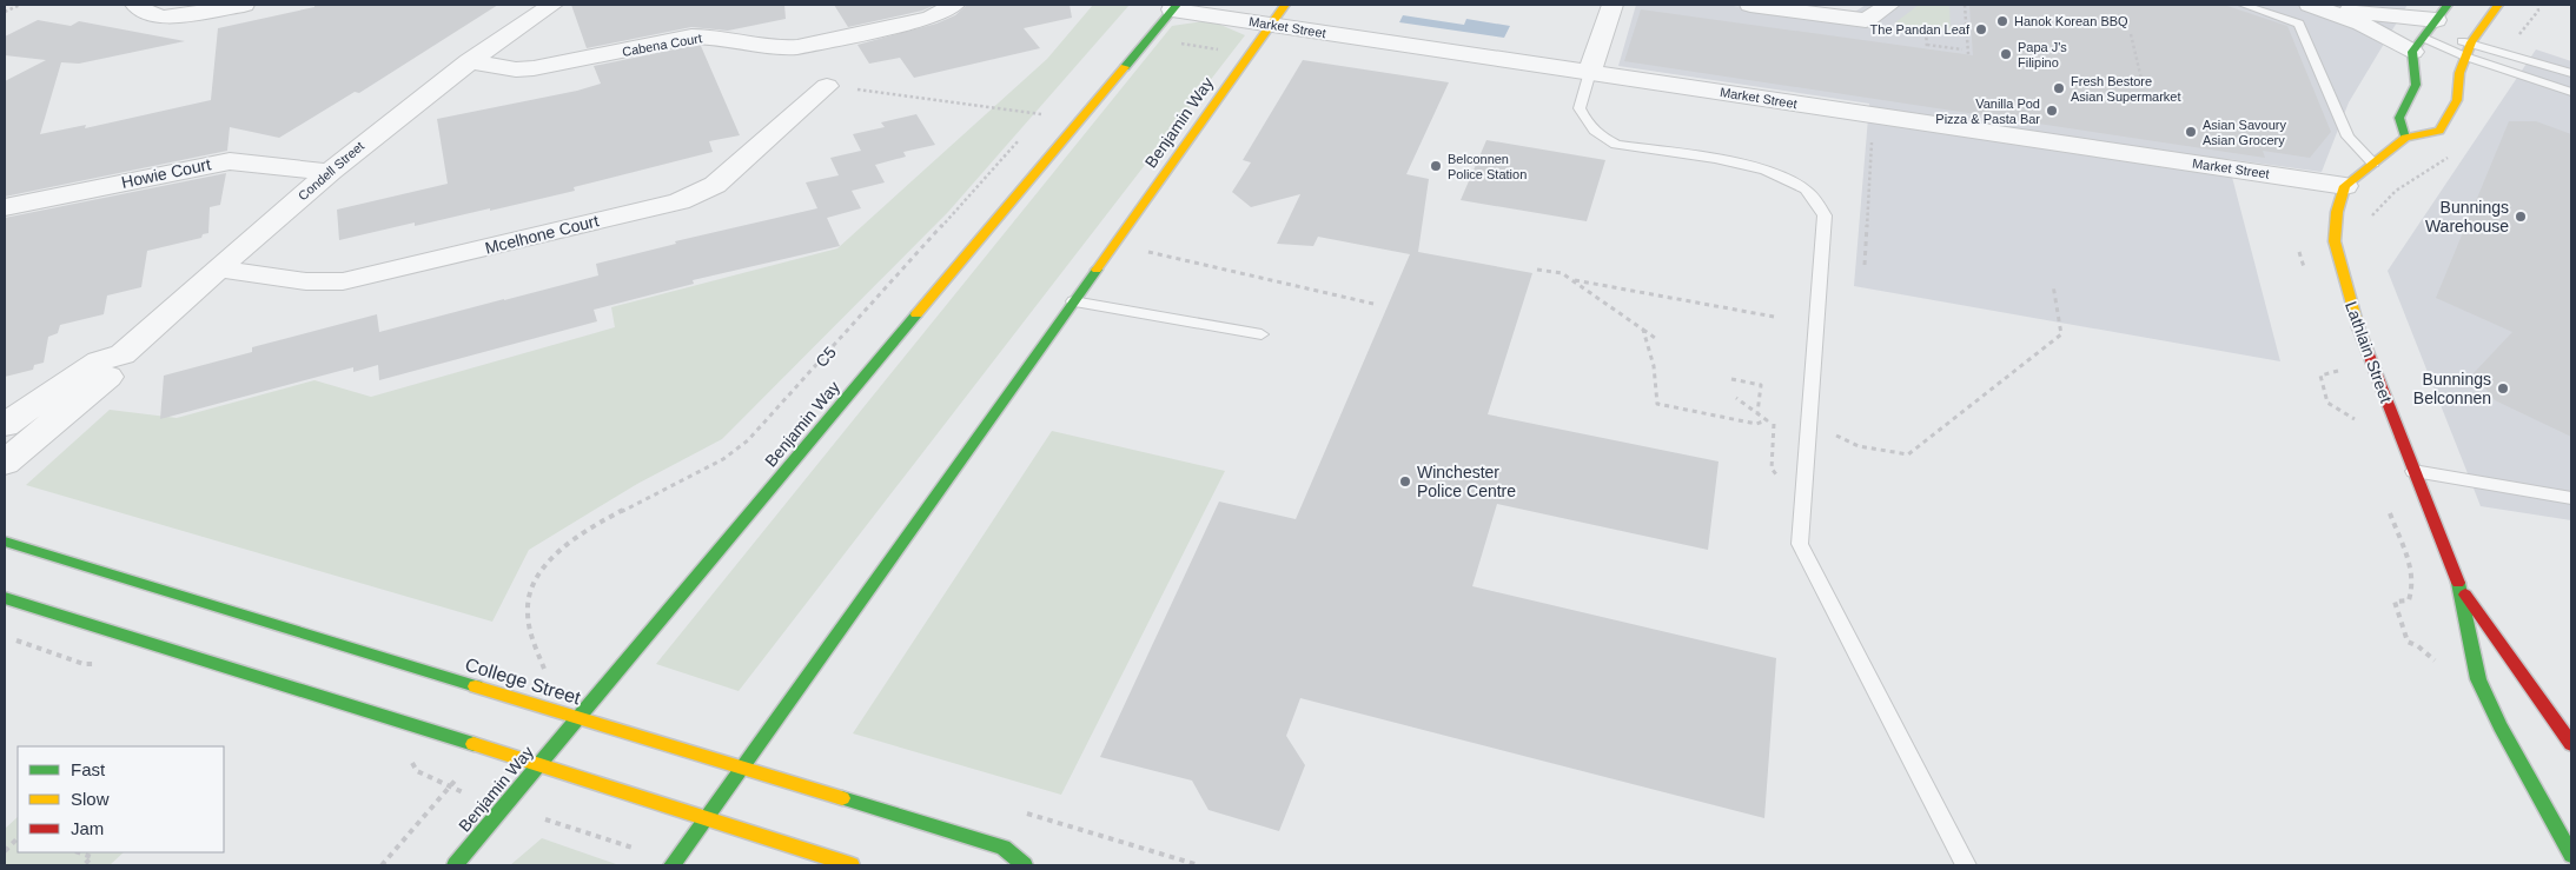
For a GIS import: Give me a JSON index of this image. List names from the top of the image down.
{
  "streets": {
    "street": [
      "Market Street",
      "Cabena Court",
      "Benjamin Way",
      "Condell Street",
      "Howie Court",
      "Mcelhone Court",
      "Lathlain Street",
      "College Street"
    ],
    "path": ["C5"]
  },
  "crossings": [
    ["Market Street", "Benjamin Way"],
    ["Market Street", "Lathlain Street"],
    ["Cabena Court", "Condell Street"],
    ["Benjamin Way", "College Street"],
    ["Condell Street", "Howie Court"],
    ["Condell Street", "Mcelhone Court"]
  ],
  "places": [
    "Hanok Korean BBQ",
    "The Pandan Leaf",
    "Papa J's Filipino",
    "Fresh Bestore Asian Supermarket",
    "Vanilla Pod Pizza & Pasta Bar",
    "Asian Savoury Asian Grocery",
    "Belconnen Police Station",
    "Bunnings Warehouse",
    "Bunnings Belconnen",
    "Winchester Police Centre"
  ],
  "legend": ["Fast", "Slow", "Jam"]
}
